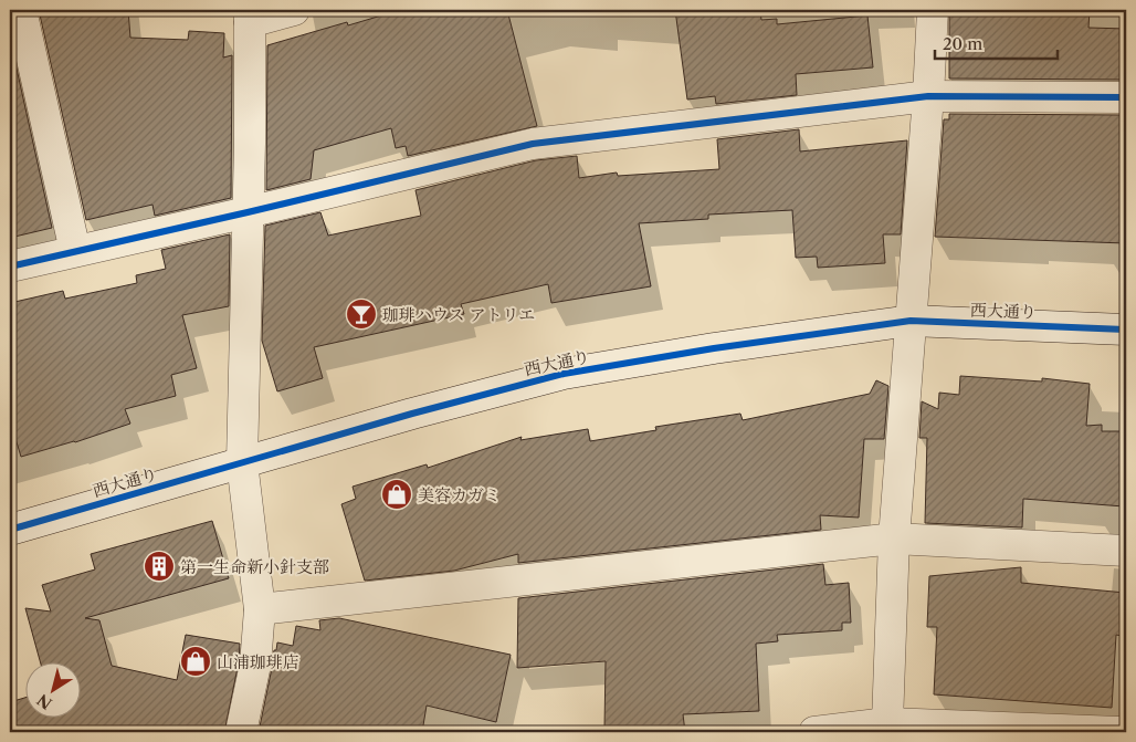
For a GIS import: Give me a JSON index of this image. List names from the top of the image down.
{
  "streets": {
    "street": ["西大通り"]
  },
  "places": {
    "bar": ["珈琲ハウス アトリエ"],
    "shop": ["美容カガミ", "山浦珈琲店"],
    "building": ["第一生命新小針支部"]
  },
  "scale_bar": "20 m",
  "north": "bottom left"
}
